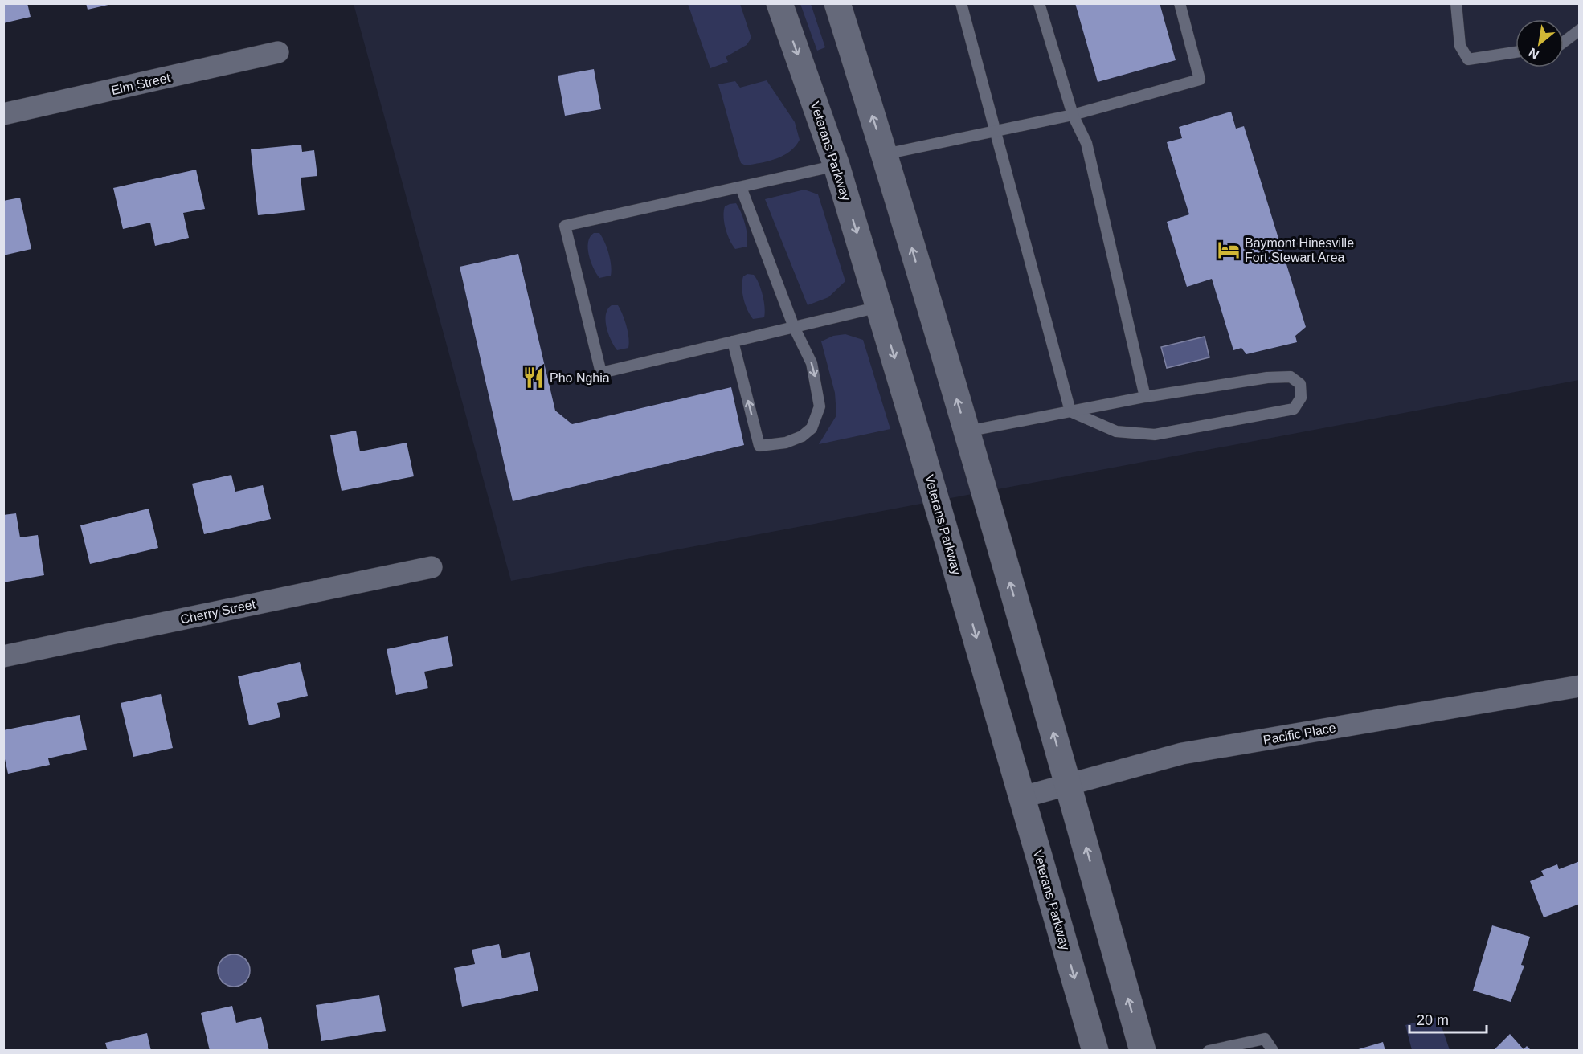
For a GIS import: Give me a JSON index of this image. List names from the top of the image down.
{
  "streets": {
    "main road": ["Veterans Parkway"],
    "street": ["Elm Street", "Cherry Street", "Pacific Place"]
  },
  "crossings": [
    ["Veterans Parkway", "Pacific Place"]
  ],
  "places": {
    "hotel": ["Baymont Hinesville Fort Stewart Area"],
    "restaurant": ["Pho Nghia"]
  },
  "scale_bar": "20 m",
  "north": "bottom left"
}
